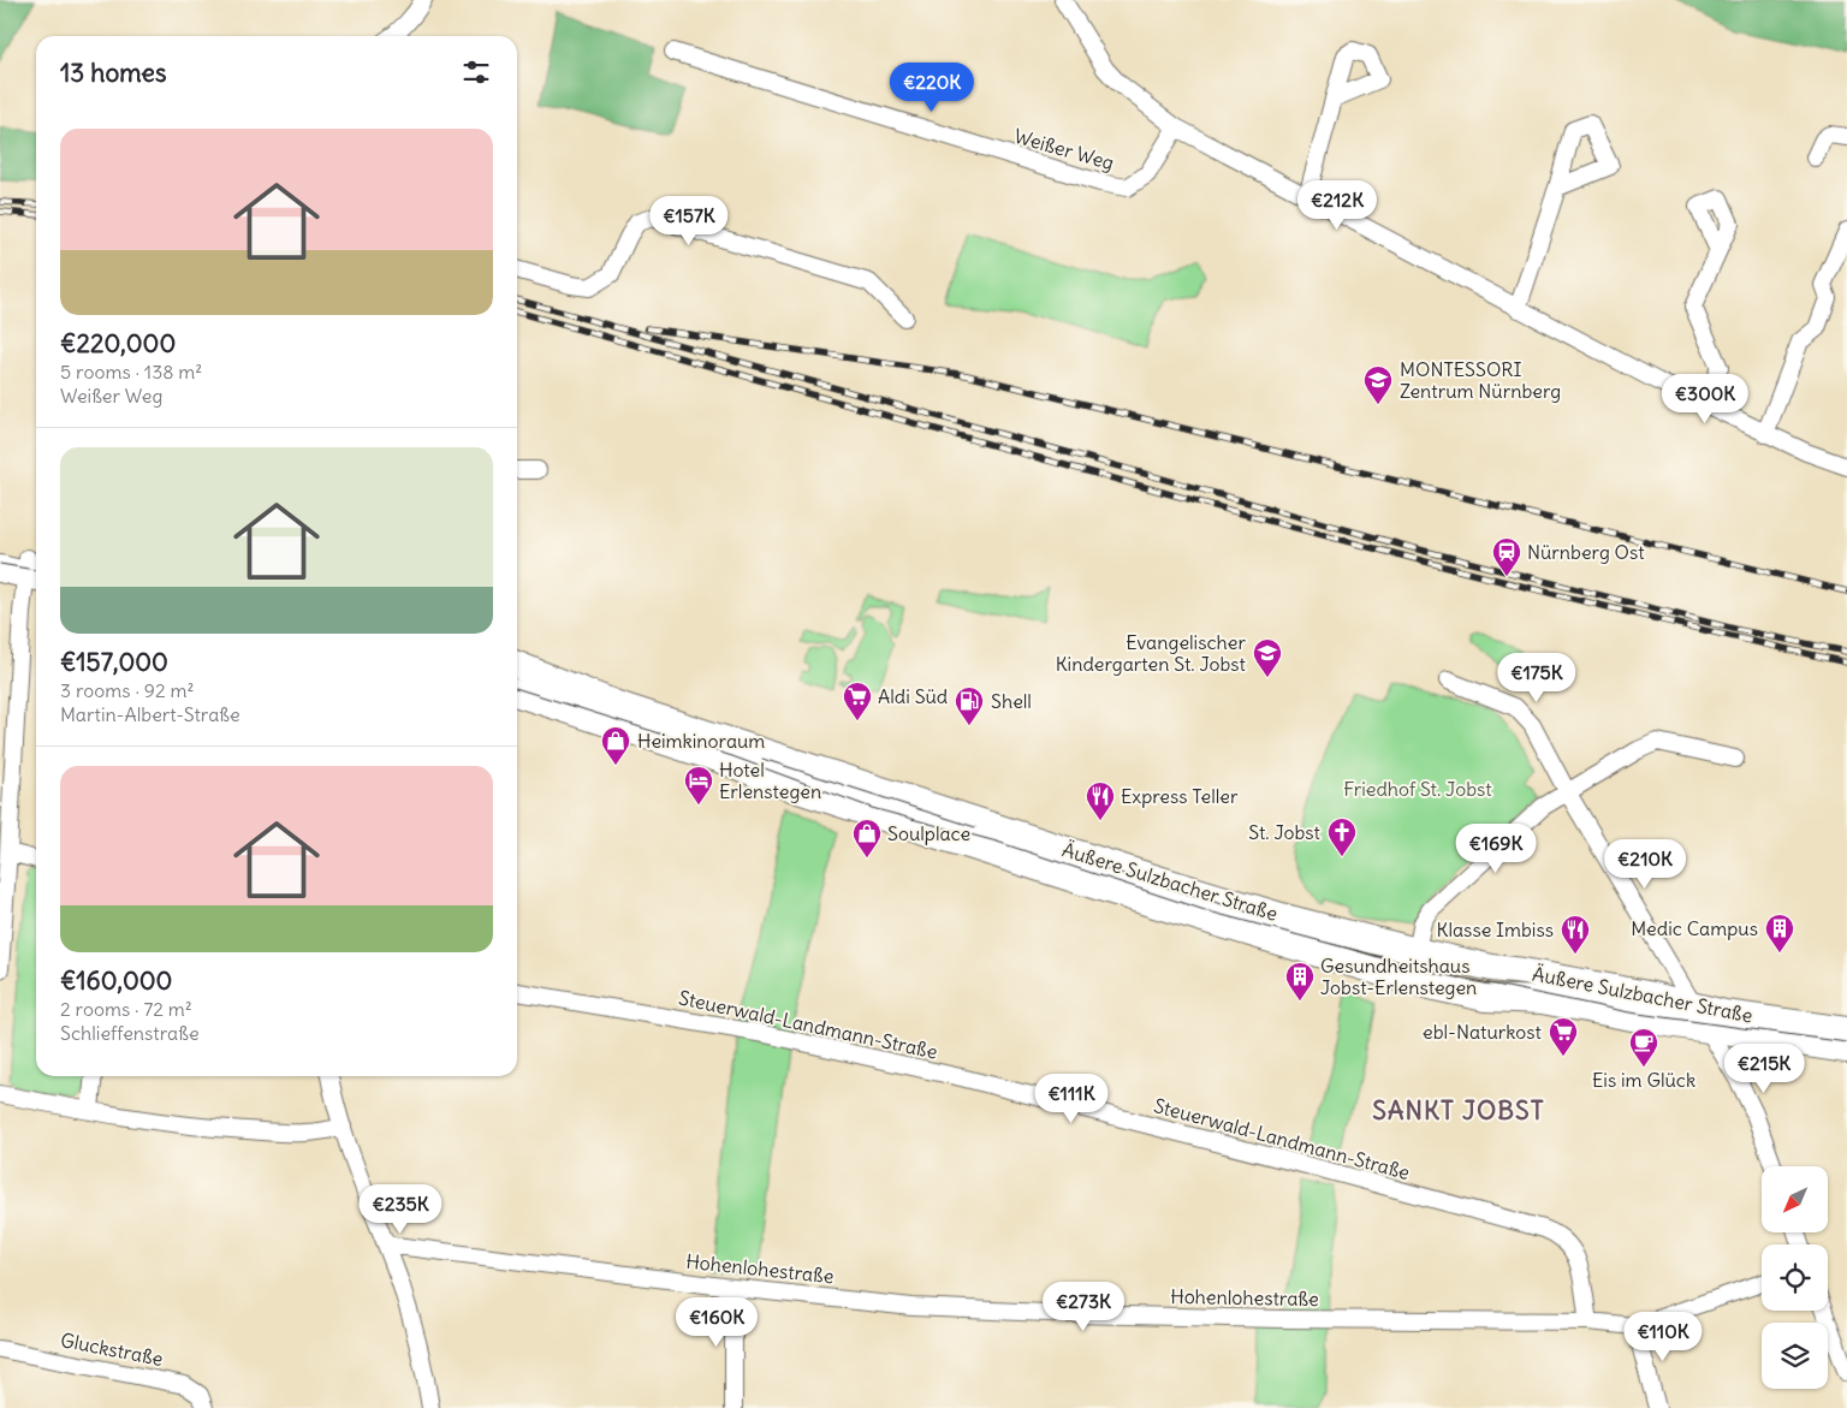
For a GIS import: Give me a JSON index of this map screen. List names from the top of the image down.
{
  "streets": {
    "main road": ["Äußere Sulzbacher Straße"],
    "street": [
      "Weißer Weg",
      "Steuerwald-Landmann-Straße",
      "Hohenlohestraße",
      "Gluckstraße"
    ]
  },
  "crossings": [
    ["Steuerwald-Landmann-Straße", "Hohenlohestraße"]
  ],
  "districts": ["SANKT JOBST"],
  "parks": ["Friedhof St. Jobst"],
  "places": {
    "school or university": ["MONTESSORI Zentrum Nürnberg", "Evangelischer Kindergarten St. Jobst"],
    "station": ["Nürnberg Ost"],
    "supermarket": ["Aldi Süd", "ebl-Naturkost"],
    "fuel station": ["Shell"],
    "shop": ["Heimkinoraum", "Soulplace"],
    "hotel": ["Hotel Erlenstegen"],
    "restaurant": ["Express Teller", "Klasse Imbiss"],
    "church": ["St. Jobst"],
    "building": ["Medic Campus", "Gesundheitshaus Jobst-Erlenstegen"],
    "cafe": ["Eis im Glück"]
  },
  "north": "bottom left",
  "page": {
    "heading": "13 homes",
    "price": [
      "€220K",
      "€212K",
      "€157K",
      "€300K",
      "€175K",
      "€169K",
      "€210K",
      "€215K",
      "€111K",
      "€235K",
      "€273K",
      "€160K",
      "€110K"
    ],
    "list": [
      {
        "name": "€220,000",
        "note": "5 rooms · 138 m² · Weißer Weg"
      },
      {
        "name": "€157,000",
        "note": "3 rooms · 92 m² · Martin-Albert-Straße"
      },
      {
        "name": "€160,000",
        "note": "2 rooms · 72 m² · Schlieffenstraße"
      }
    ]
  }
}
